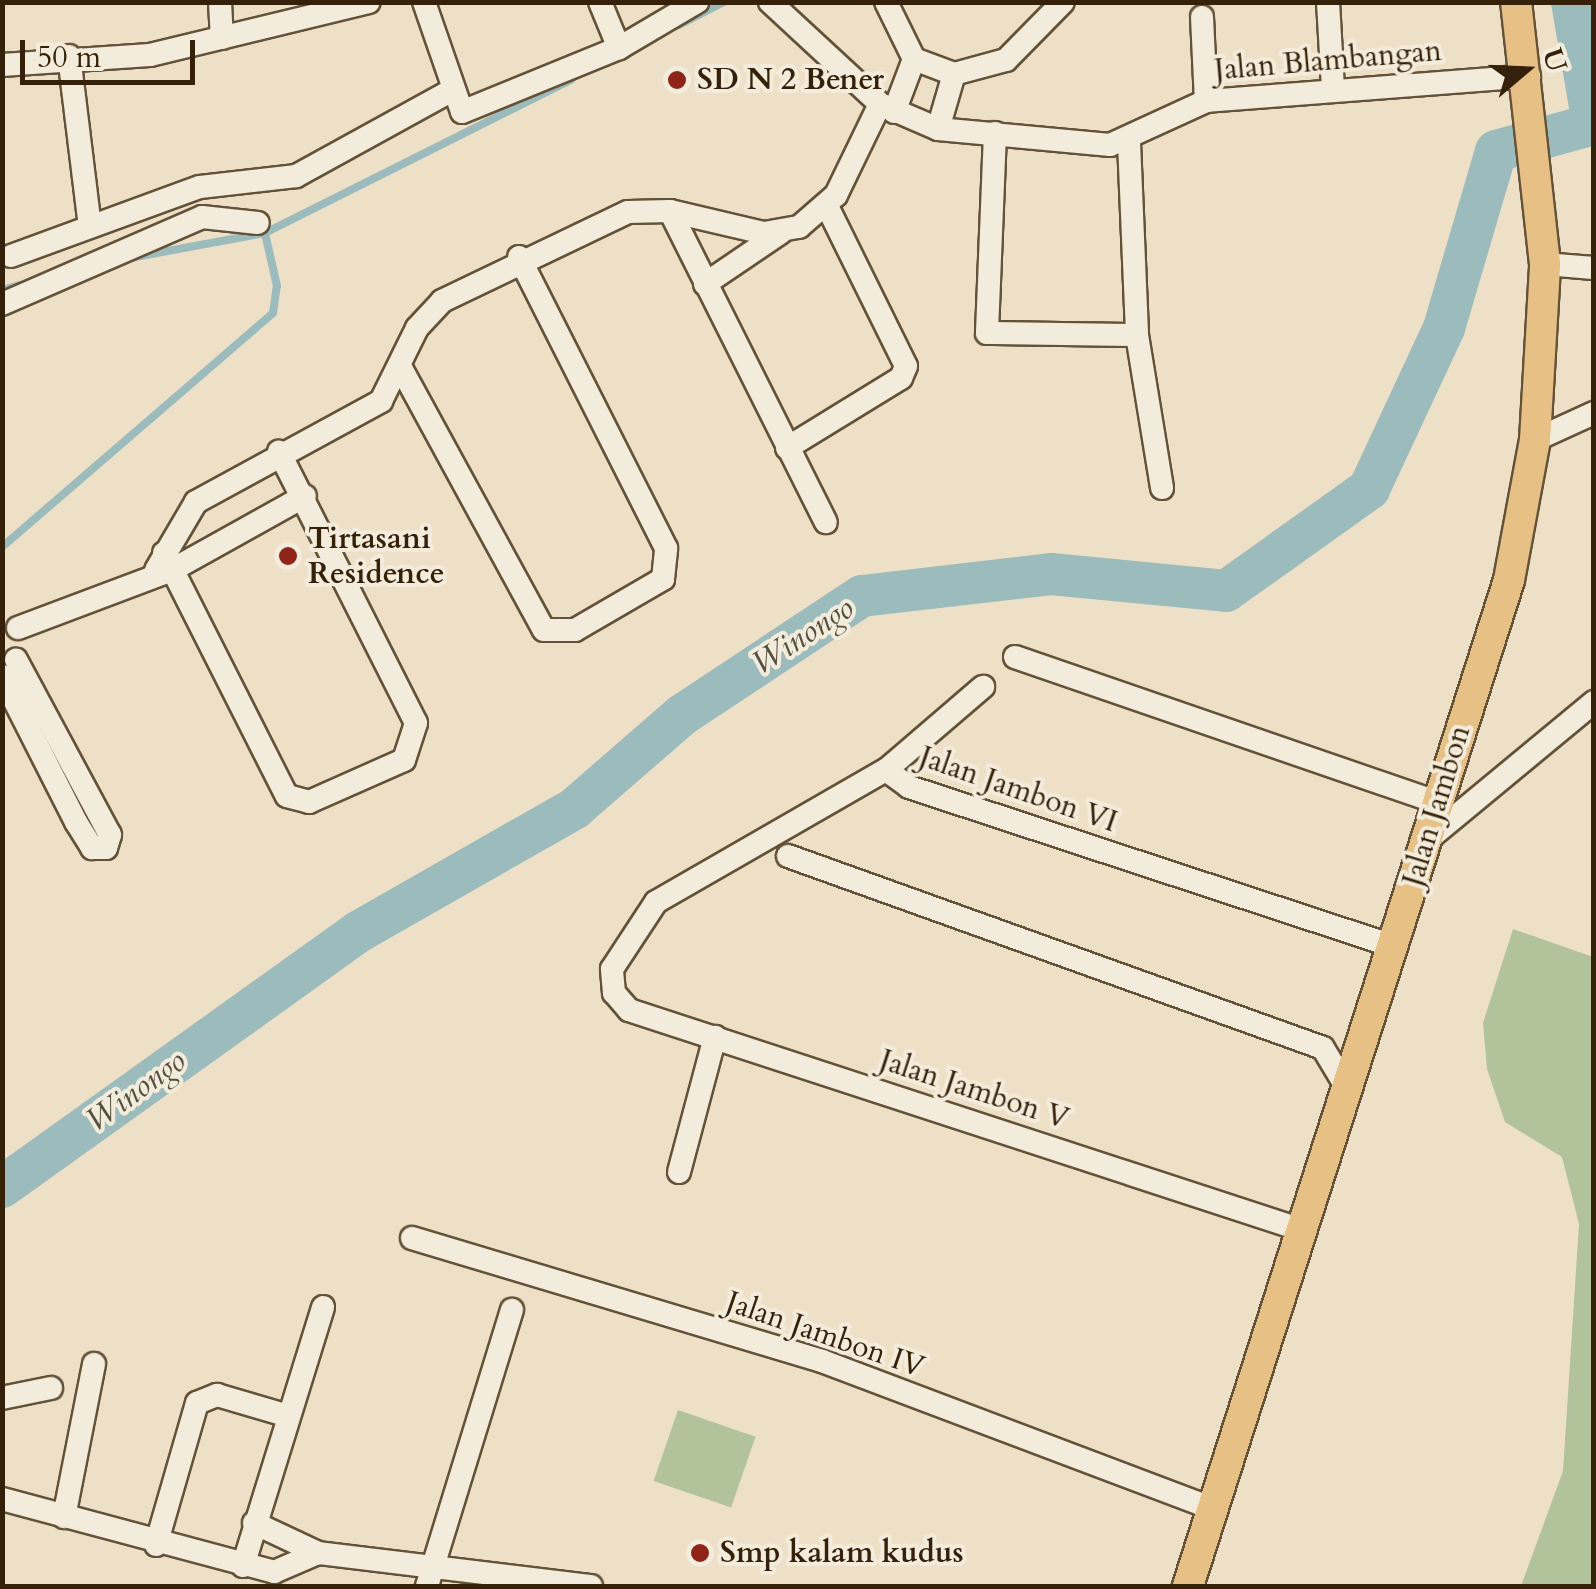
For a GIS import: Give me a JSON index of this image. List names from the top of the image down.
{
  "streets": {
    "main road": ["Jalan Jambon"],
    "street": [
      "Jalan Blambangan",
      "Jalan Jambon VI",
      "Jalan Jambon V",
      "Jalan Jambon IV"
    ]
  },
  "crossings": [
    ["Jalan Blambangan", "Jalan Jambon"],
    ["Jalan Jambon VI", "Jalan Jambon"],
    ["Jalan Jambon VI", "Jalan Jambon V"],
    ["Jalan Jambon", "Jalan Jambon V"],
    ["Jalan Jambon", "Jalan Jambon IV"]
  ],
  "water": ["Winongo"],
  "places": ["SD N 2 Bener", "Tirtasani Residence", "Smp kalam kudus"],
  "scale_bar": "50 m",
  "north": "right"
}
